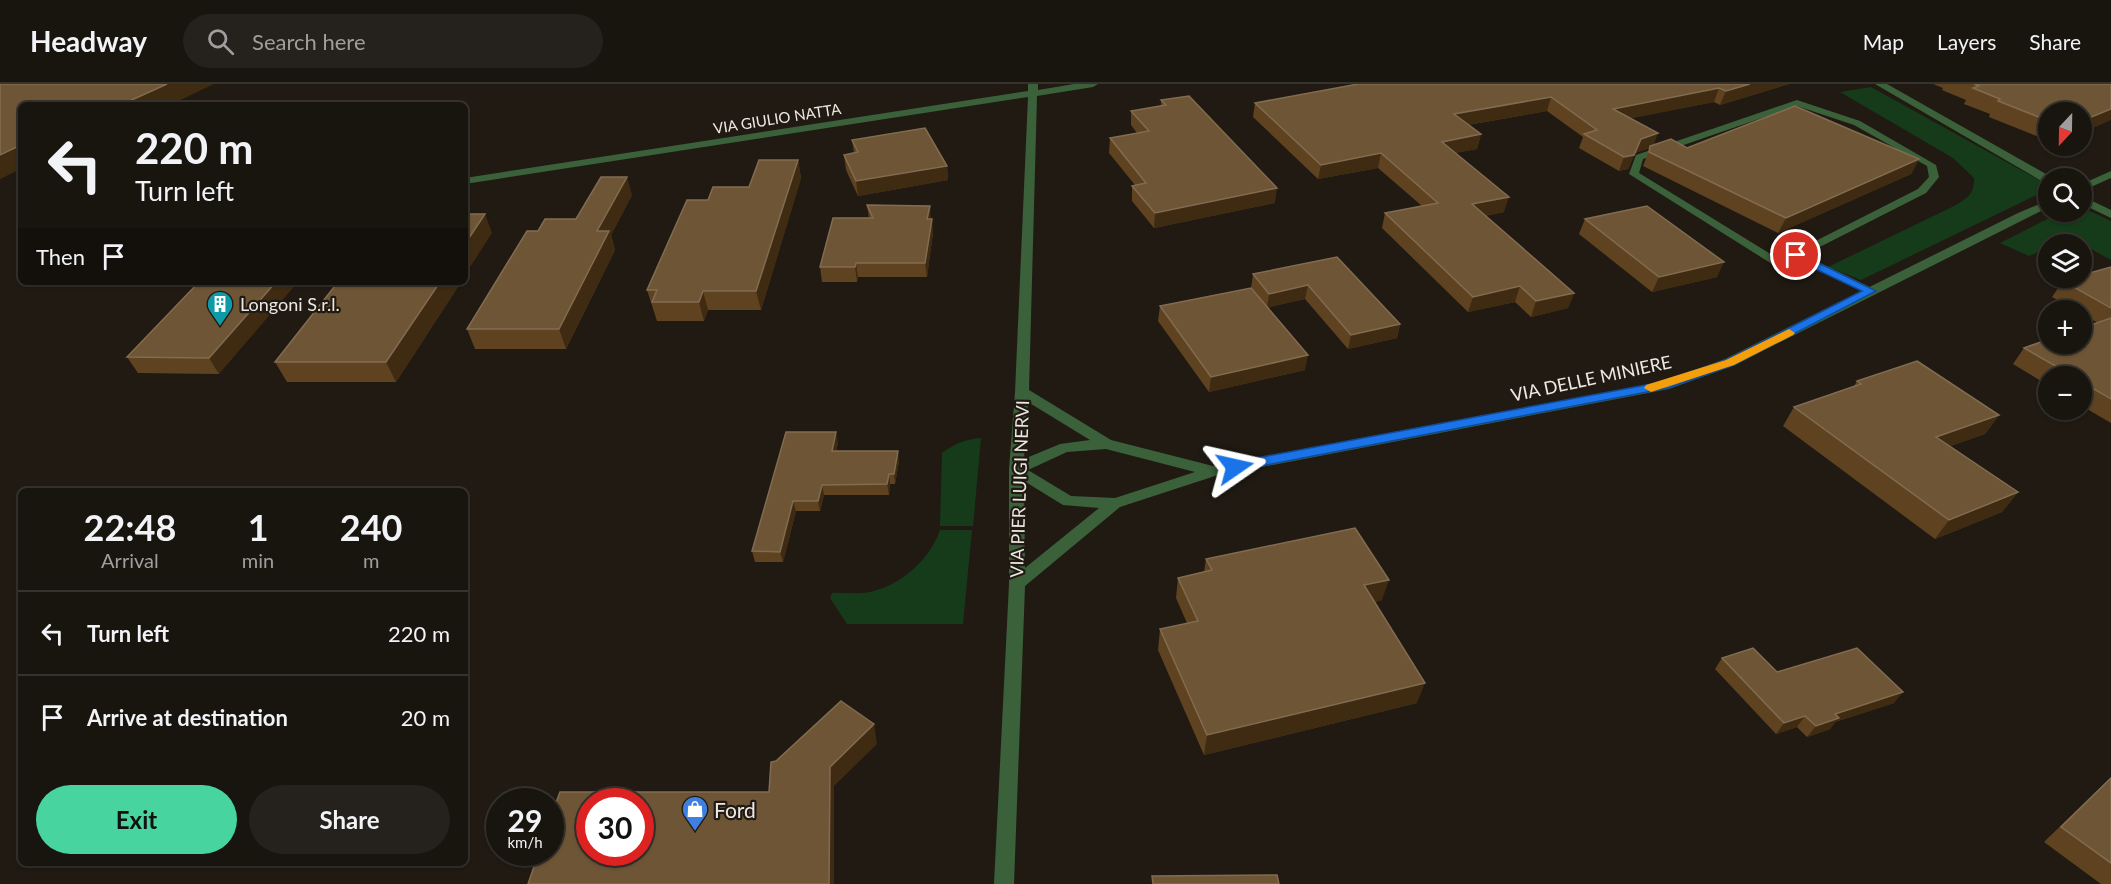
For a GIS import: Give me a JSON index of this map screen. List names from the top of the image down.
{
  "streets": {
    "street": ["VIA GIULIO NATTA", "VIA DELLE MINIERE", "VIA PIER LUIGI NERVI"]
  },
  "crossings": [
    ["VIA GIULIO NATTA", "VIA PIER LUIGI NERVI"],
    ["VIA DELLE MINIERE", "VIA PIER LUIGI NERVI"]
  ],
  "places": {
    "building": ["Longoni S.r.l."],
    "shop": ["Ford"]
  },
  "north": "bottom",
  "page": {
    "header": "Headway",
    "search": "Search here",
    "nav": ["Map", "Layers", "Share"],
    "map_buttons": ["+", "−"],
    "turn": ["220 m", "Turn left"],
    "then": "Then",
    "eta": [
      "22:48",
      "Arrival",
      "1",
      "min",
      "240",
      "m"
    ],
    "list": [
      {
        "name": "Turn left",
        "value": "220 m"
      },
      {
        "name": "Arrive at destination",
        "value": "20 m"
      }
    ],
    "buttons": ["Exit", "Share"],
    "speed": "29 km/h",
    "limit": "30"
  }
}
